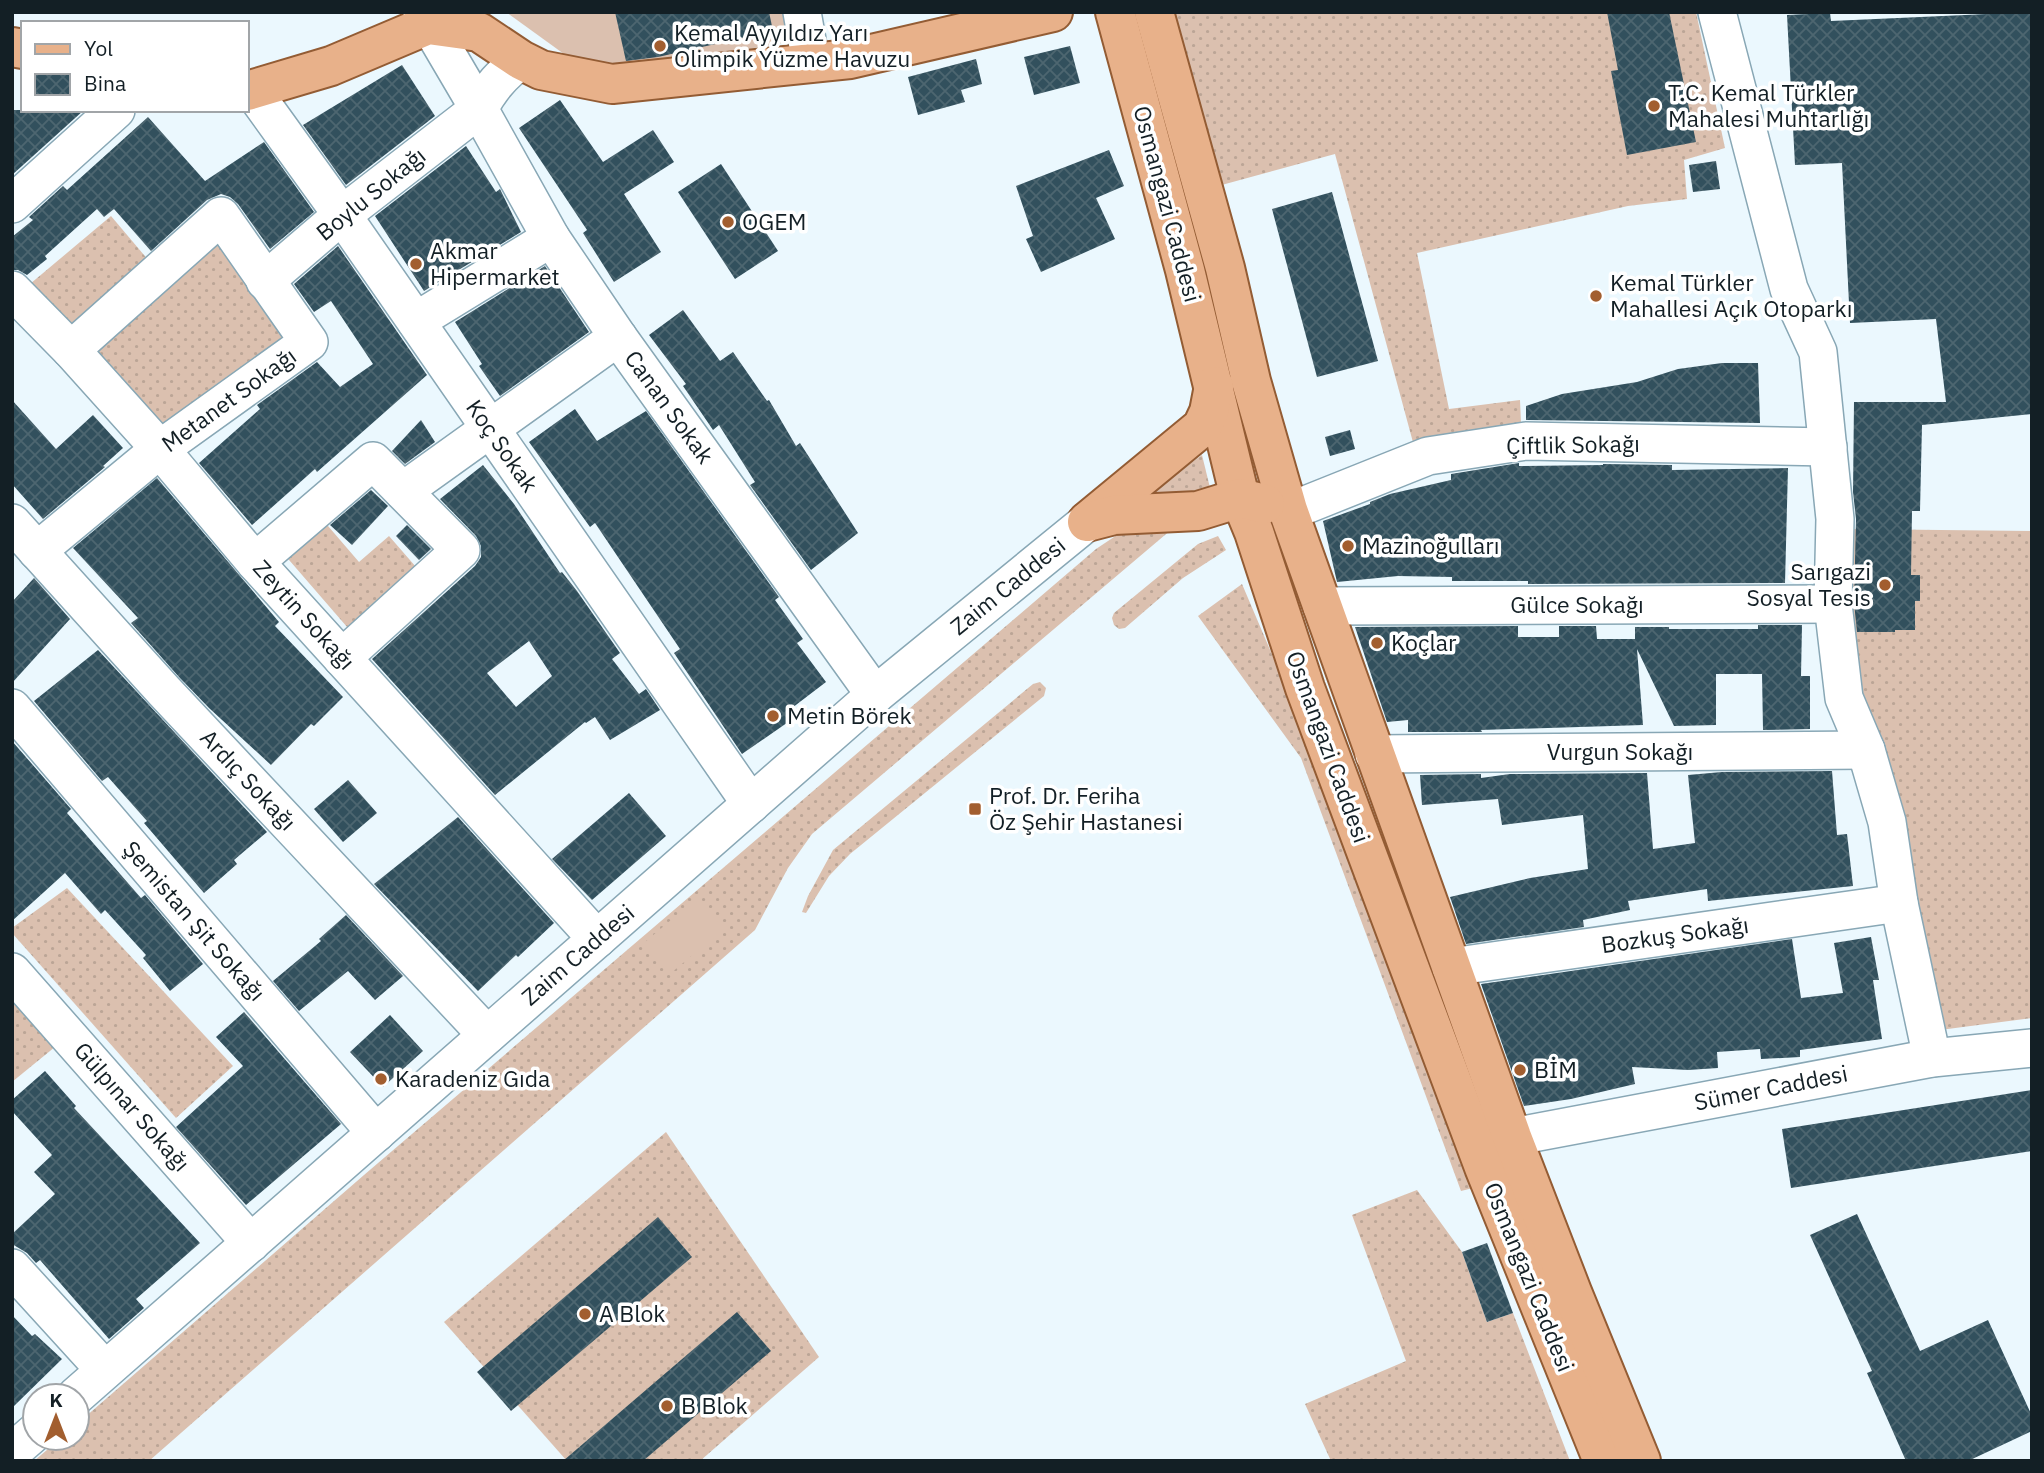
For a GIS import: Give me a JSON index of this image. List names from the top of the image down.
{
  "streets": {
    "main road": ["Osmangazi Caddesi"],
    "street": [
      "Boylu Sokağı",
      "Metanet Sokağı",
      "Canan Sokak",
      "Çiftlik Sokağı",
      "Koç Sokak",
      "Zaim Caddesi",
      "Gülce Sokağı",
      "Zeytin Sokağı",
      "Vurgun Sokağı",
      "Ardıç Sokağı",
      "Şemistan Şit Sokağı",
      "Bozkuş Sokağı",
      "Sümer Caddesi",
      "Gülpınar Sokağı"
    ]
  },
  "crossings": [
    ["Boylu Sokağı", "Metanet Sokağı"],
    ["Boylu Sokağı", "Canan Sokak"],
    ["Boylu Sokağı", "Koç Sokak"],
    ["Osmangazi Caddesi", "Çiftlik Sokağı"],
    ["Osmangazi Caddesi", "Gülce Sokağı"],
    ["Osmangazi Caddesi", "Vurgun Sokağı"],
    ["Osmangazi Caddesi", "Bozkuş Sokağı"],
    ["Osmangazi Caddesi", "Sümer Caddesi"],
    ["Metanet Sokağı", "Zeytin Sokağı"],
    ["Metanet Sokağı", "Ardıç Sokağı"],
    ["Canan Sokak", "Zaim Caddesi"],
    ["Koç Sokak", "Zaim Caddesi"],
    ["Zaim Caddesi", "Zeytin Sokağı"],
    ["Zaim Caddesi", "Ardıç Sokağı"],
    ["Zaim Caddesi", "Şemistan Şit Sokağı"],
    ["Zaim Caddesi", "Gülpınar Sokağı"]
  ],
  "places": {
    "other": [
      "Kemal Ayyıldız Yarı Olimpik Yüzme Havuzu",
      "T.C. Kemal Türkler Mahalesi Muhtarlığı",
      "OGEM",
      "Akmar Hipermarket",
      "Kemal Türkler Mahallesi Açık Otoparkı",
      "Mazinoğulları",
      "Sarıgazi Sosyal Tesis",
      "Koçlar",
      "Metin Börek",
      "BİM",
      "Karadeniz Gıda",
      "A Blok",
      "B Blok"
    ],
    "transit": ["Prof. Dr. Feriha Öz Şehir Hastanesi"]
  },
  "legend": ["Yol", "Bina"],
  "north": "top"
}
